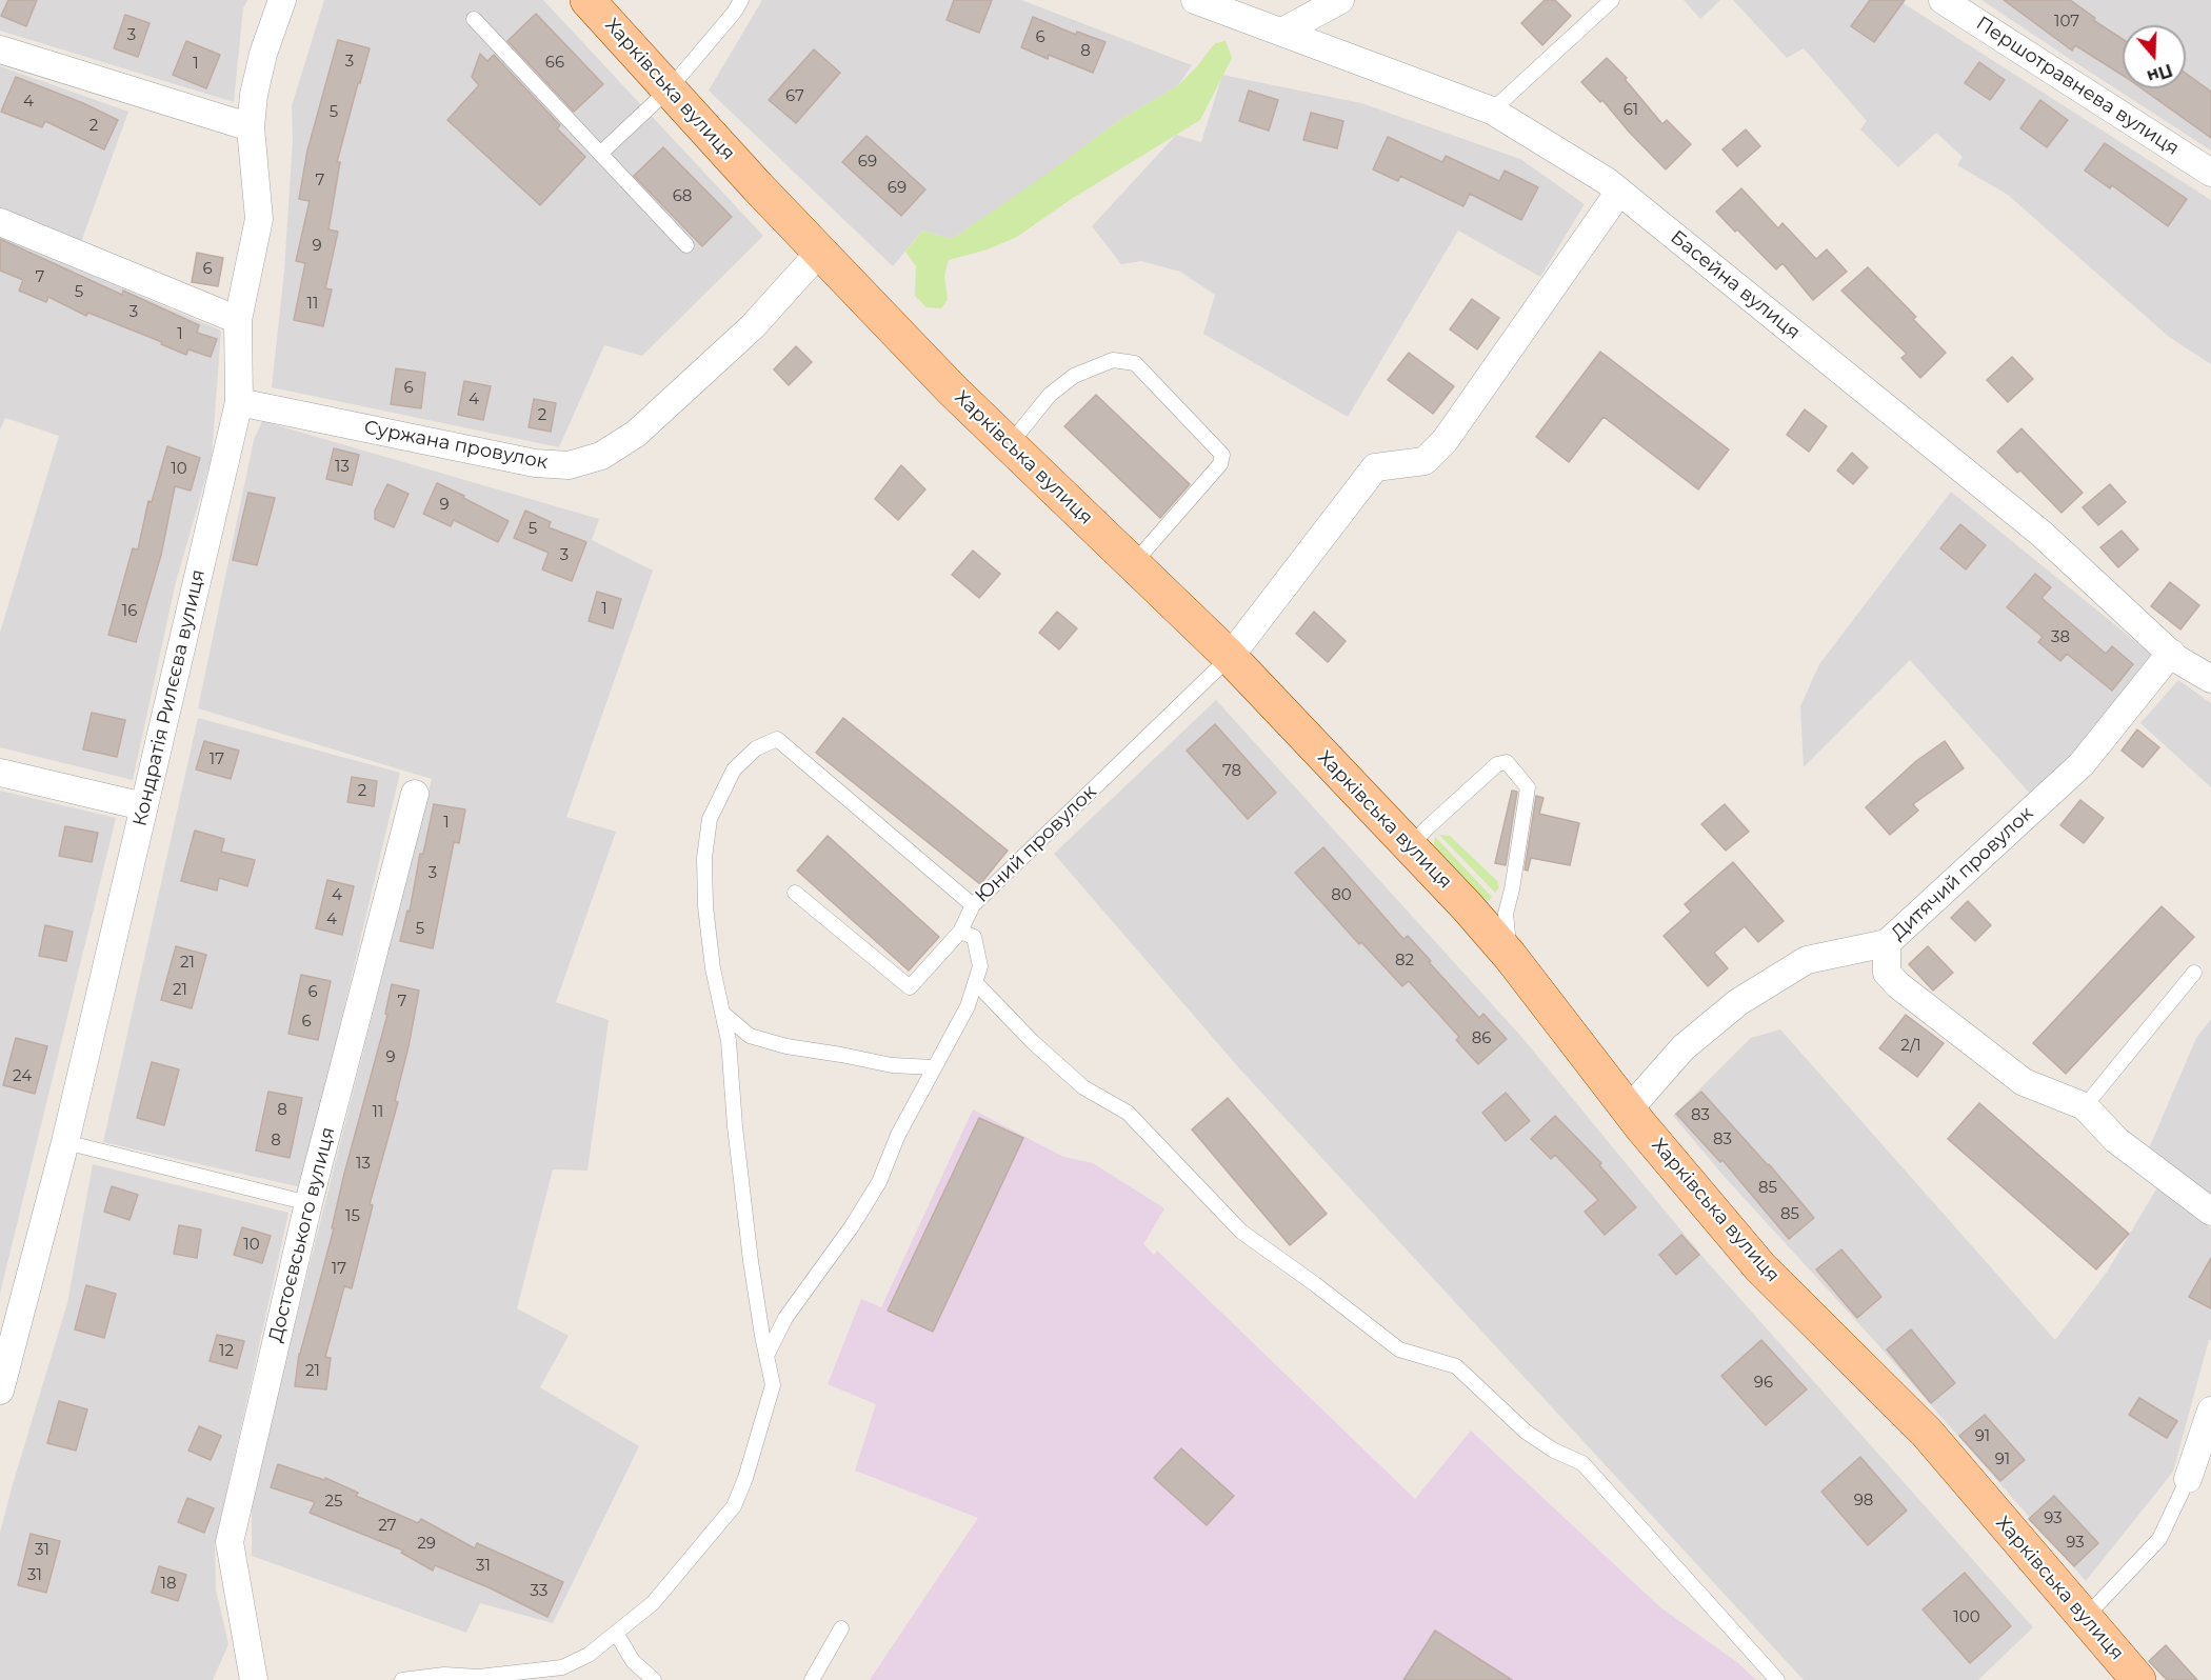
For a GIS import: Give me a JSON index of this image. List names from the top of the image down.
{
  "streets": {
    "main road": ["Харківська вулиця"],
    "street": [
      "Першотравнева вулиця",
      "Басейна вулиця",
      "Суржана провулок",
      "Кондратія Рилєєва вулиця",
      "Дитячий провулок",
      "Достоєвського вулиця"
    ],
    "lane": ["Юний провулок"]
  },
  "crossings": [
    ["Харківська вулиця", "Суржана провулок"],
    ["Харківська вулиця", "Юний провулок"],
    ["Харківська вулиця", "Дитячий провулок"],
    ["Басейна вулиця", "Дитячий провулок"],
    ["Суржана провулок", "Кондратія Рилєєва вулиця"]
  ],
  "house_numbers": [
    "107",
    "3",
    "6",
    "8",
    "3",
    "66",
    "1",
    "67",
    "4",
    "61",
    "5",
    "2",
    "69",
    "7",
    "69",
    "68",
    "9",
    "6",
    "7",
    "5",
    "11",
    "3",
    "1",
    "6",
    "4",
    "2",
    "13",
    "10",
    "9",
    "5",
    "3",
    "1",
    "16",
    "38",
    "17",
    "78",
    "2",
    "1",
    "3",
    "4",
    "80",
    "4",
    "5",
    "82",
    "21",
    "21",
    "6",
    "7",
    "6",
    "86",
    "2/1",
    "9",
    "24",
    "8",
    "11",
    "83",
    "83",
    "8",
    "13",
    "85",
    "85",
    "15",
    "10",
    "17",
    "12",
    "21",
    "96",
    "91",
    "91",
    "98",
    "25",
    "93",
    "27",
    "93",
    "29",
    "31",
    "31",
    "31",
    "18",
    "33",
    "100"
  ],
  "north": "bottom"
}
